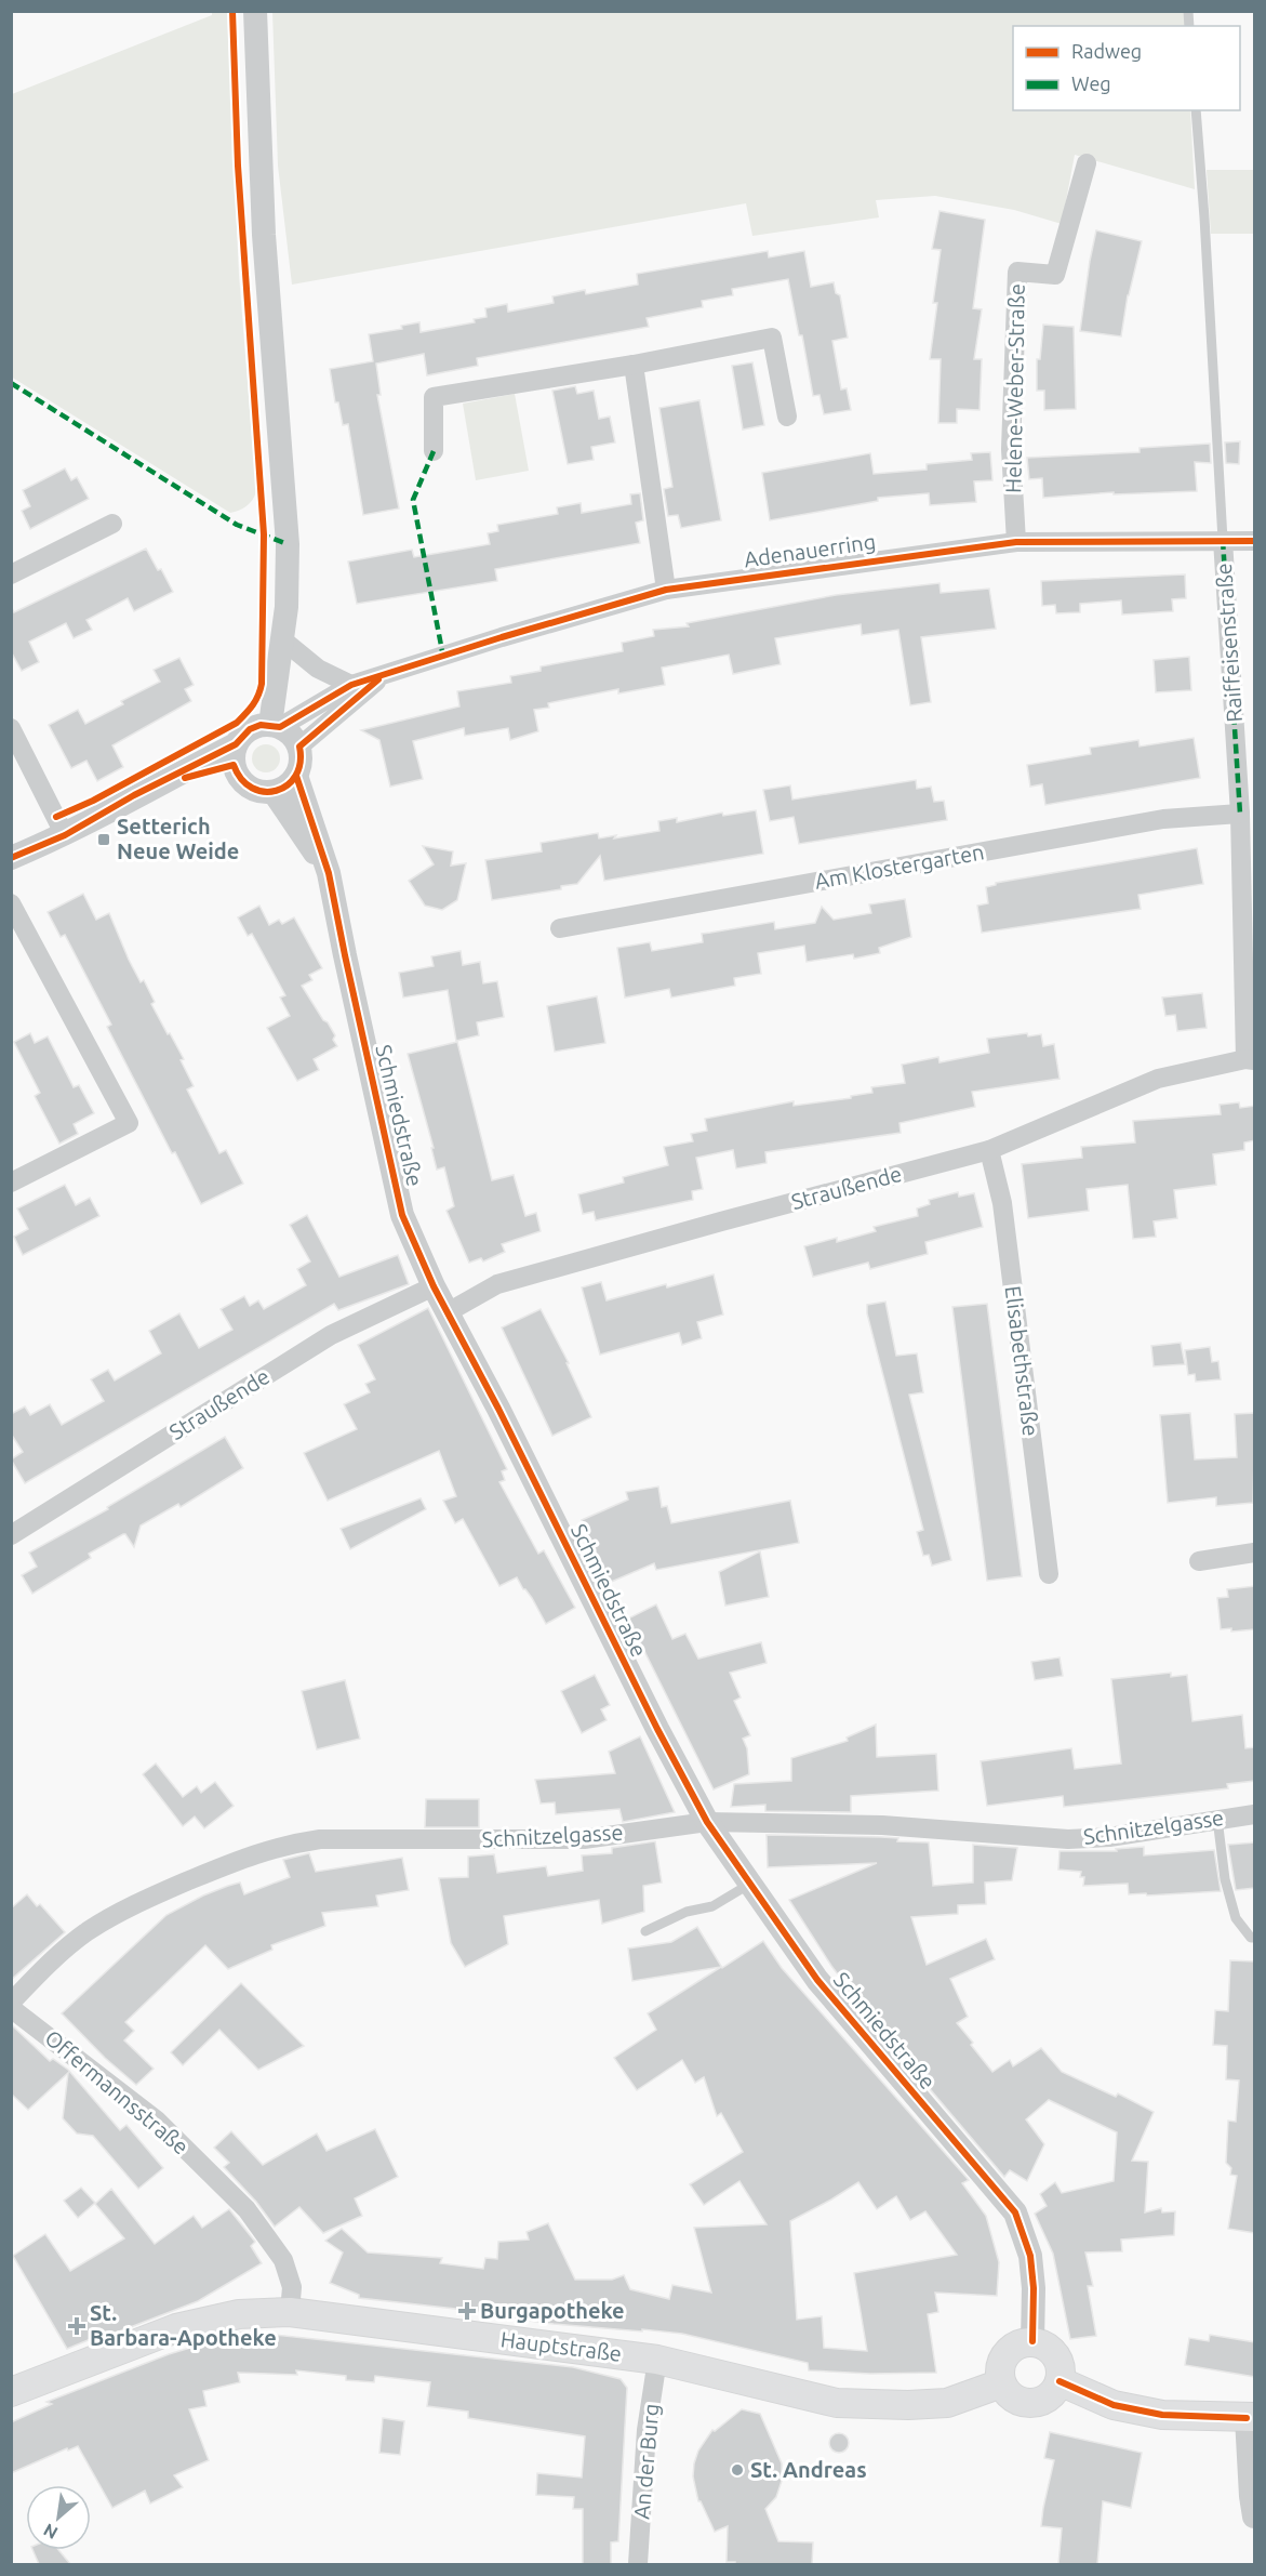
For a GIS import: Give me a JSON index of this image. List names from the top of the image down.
{
  "streets": {
    "main road": ["Hauptstraße"],
    "street": [
      "Helene-Weber-Straße",
      "Adenauerring",
      "Raiffeisenstraße",
      "Am Klostergarten",
      "Schmiedstraße",
      "Straußende",
      "Elisabethstraße",
      "Schnitzelgasse",
      "Offermannsstraße",
      "An der Burg"
    ]
  },
  "crossings": [
    ["Helene-Weber-Straße", "Adenauerring"],
    ["Adenauerring", "Raiffeisenstraße"],
    ["Adenauerring", "Schmiedstraße"],
    ["Raiffeisenstraße", "Am Klostergarten"],
    ["Raiffeisenstraße", "Straußende"],
    ["Schmiedstraße", "Straußende"],
    ["Schmiedstraße", "Schnitzelgasse"],
    ["Schmiedstraße", "Hauptstraße"],
    ["Straußende", "Elisabethstraße"],
    ["Offermannsstraße", "Hauptstraße"],
    ["Hauptstraße", "An der Burg"]
  ],
  "places": {
    "transit": ["Setterich Neue Weide"],
    "health": ["Burgapotheke", "St. Barbara-Apotheke"],
    "other": ["St. Andreas"]
  },
  "legend": ["Radweg", "Weg"],
  "north": "bottom left"
}
